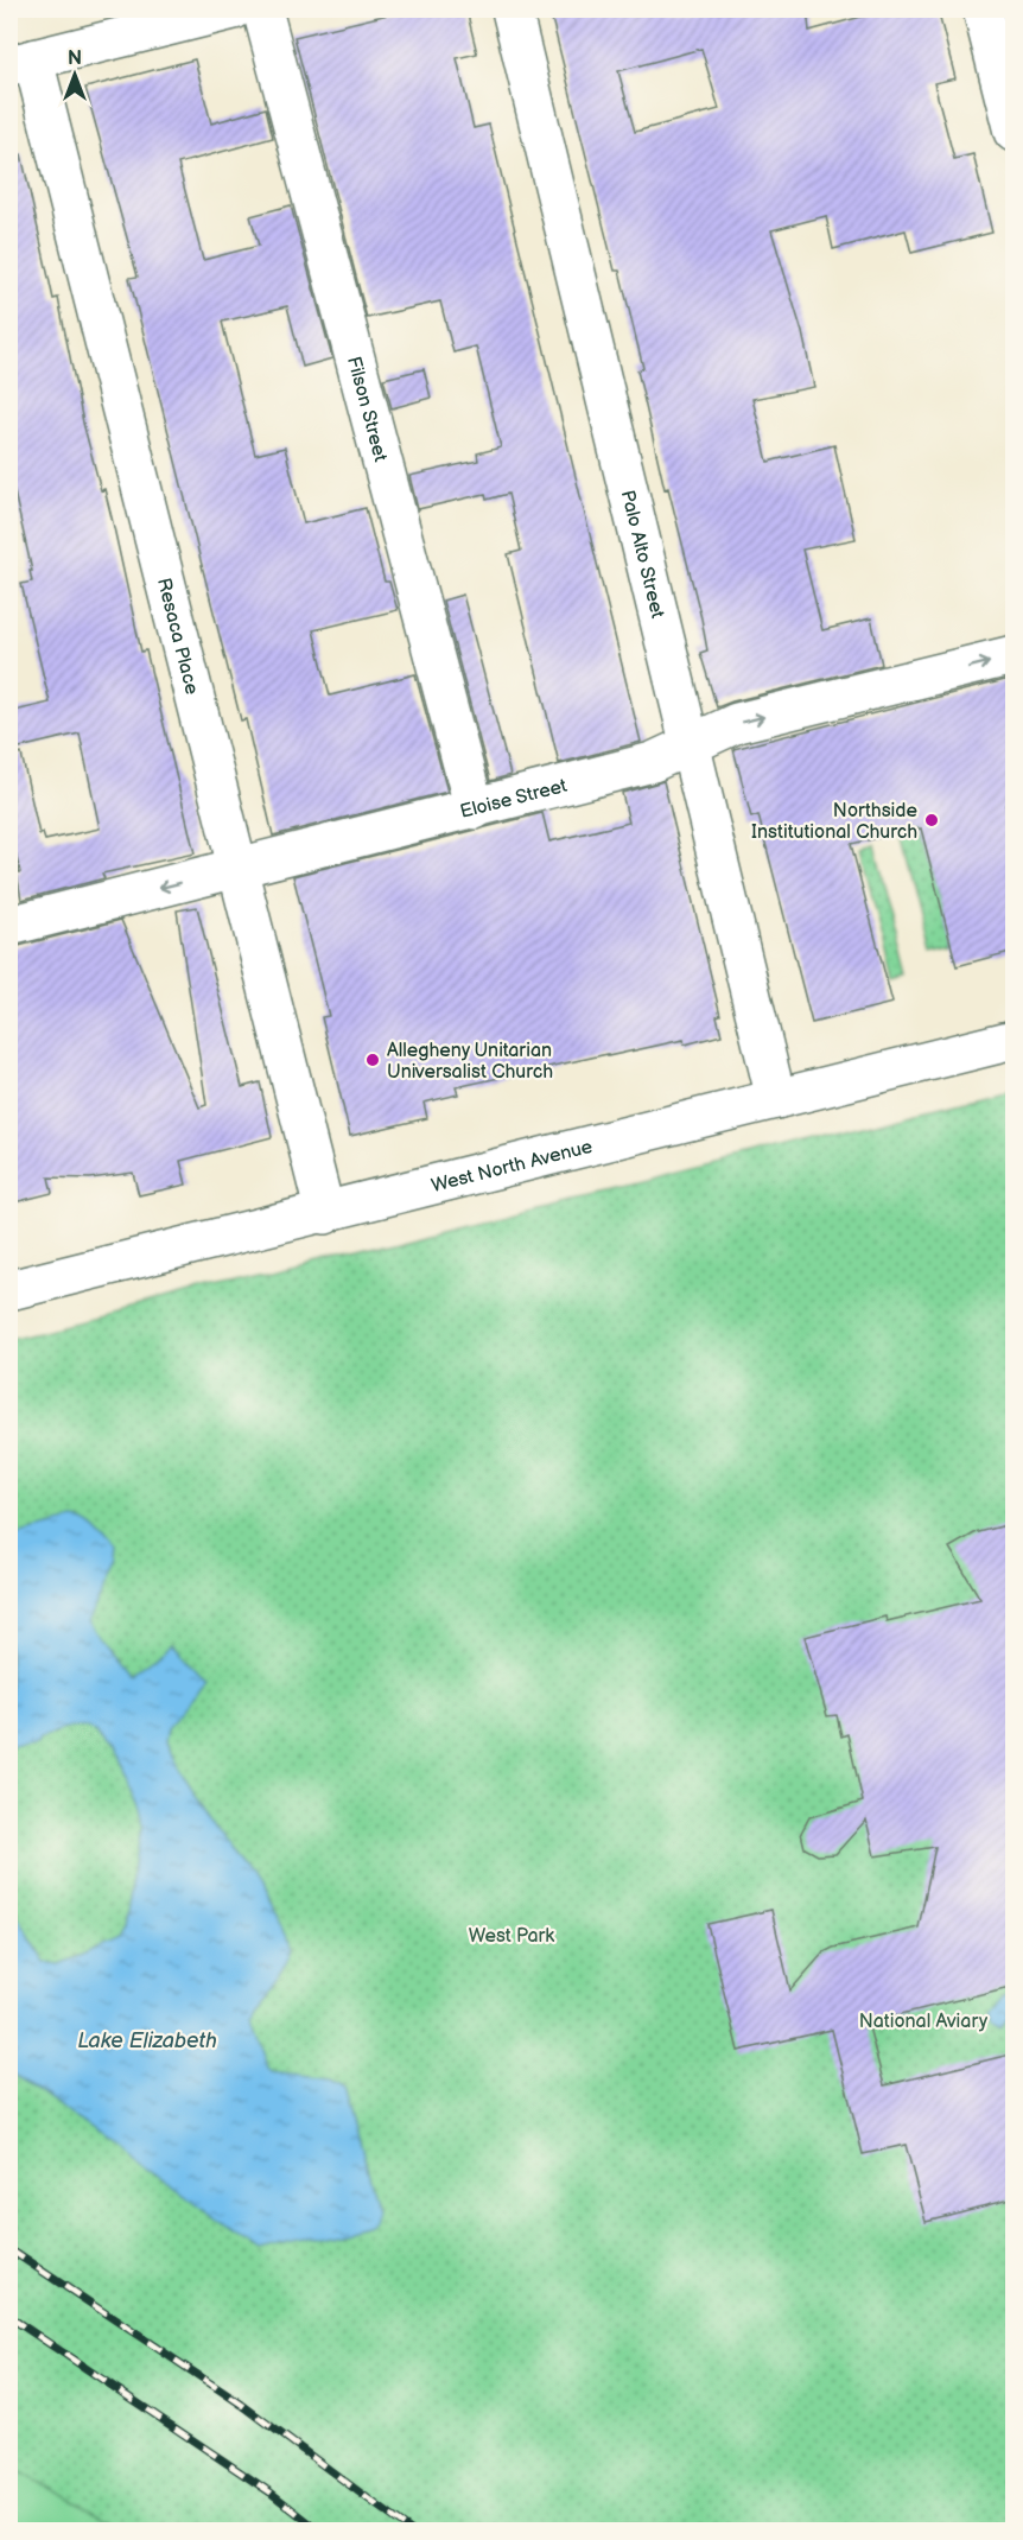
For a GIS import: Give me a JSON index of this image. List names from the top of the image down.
{
  "streets": {
    "street": [
      "Filson Street",
      "Palo Alto Street",
      "Resaca Place",
      "Eloise Street",
      "West North Avenue"
    ]
  },
  "crossings": [
    ["Filson Street", "Eloise Street"],
    ["Palo Alto Street", "Eloise Street"],
    ["Palo Alto Street", "West North Avenue"],
    ["Resaca Place", "Eloise Street"],
    ["Resaca Place", "West North Avenue"]
  ],
  "water": ["Lake Elizabeth"],
  "parks": ["West Park", "National Aviary"],
  "places": ["Northside Institutional Church", "Allegheny Unitarian Universalist Church"],
  "north": "top"
}
